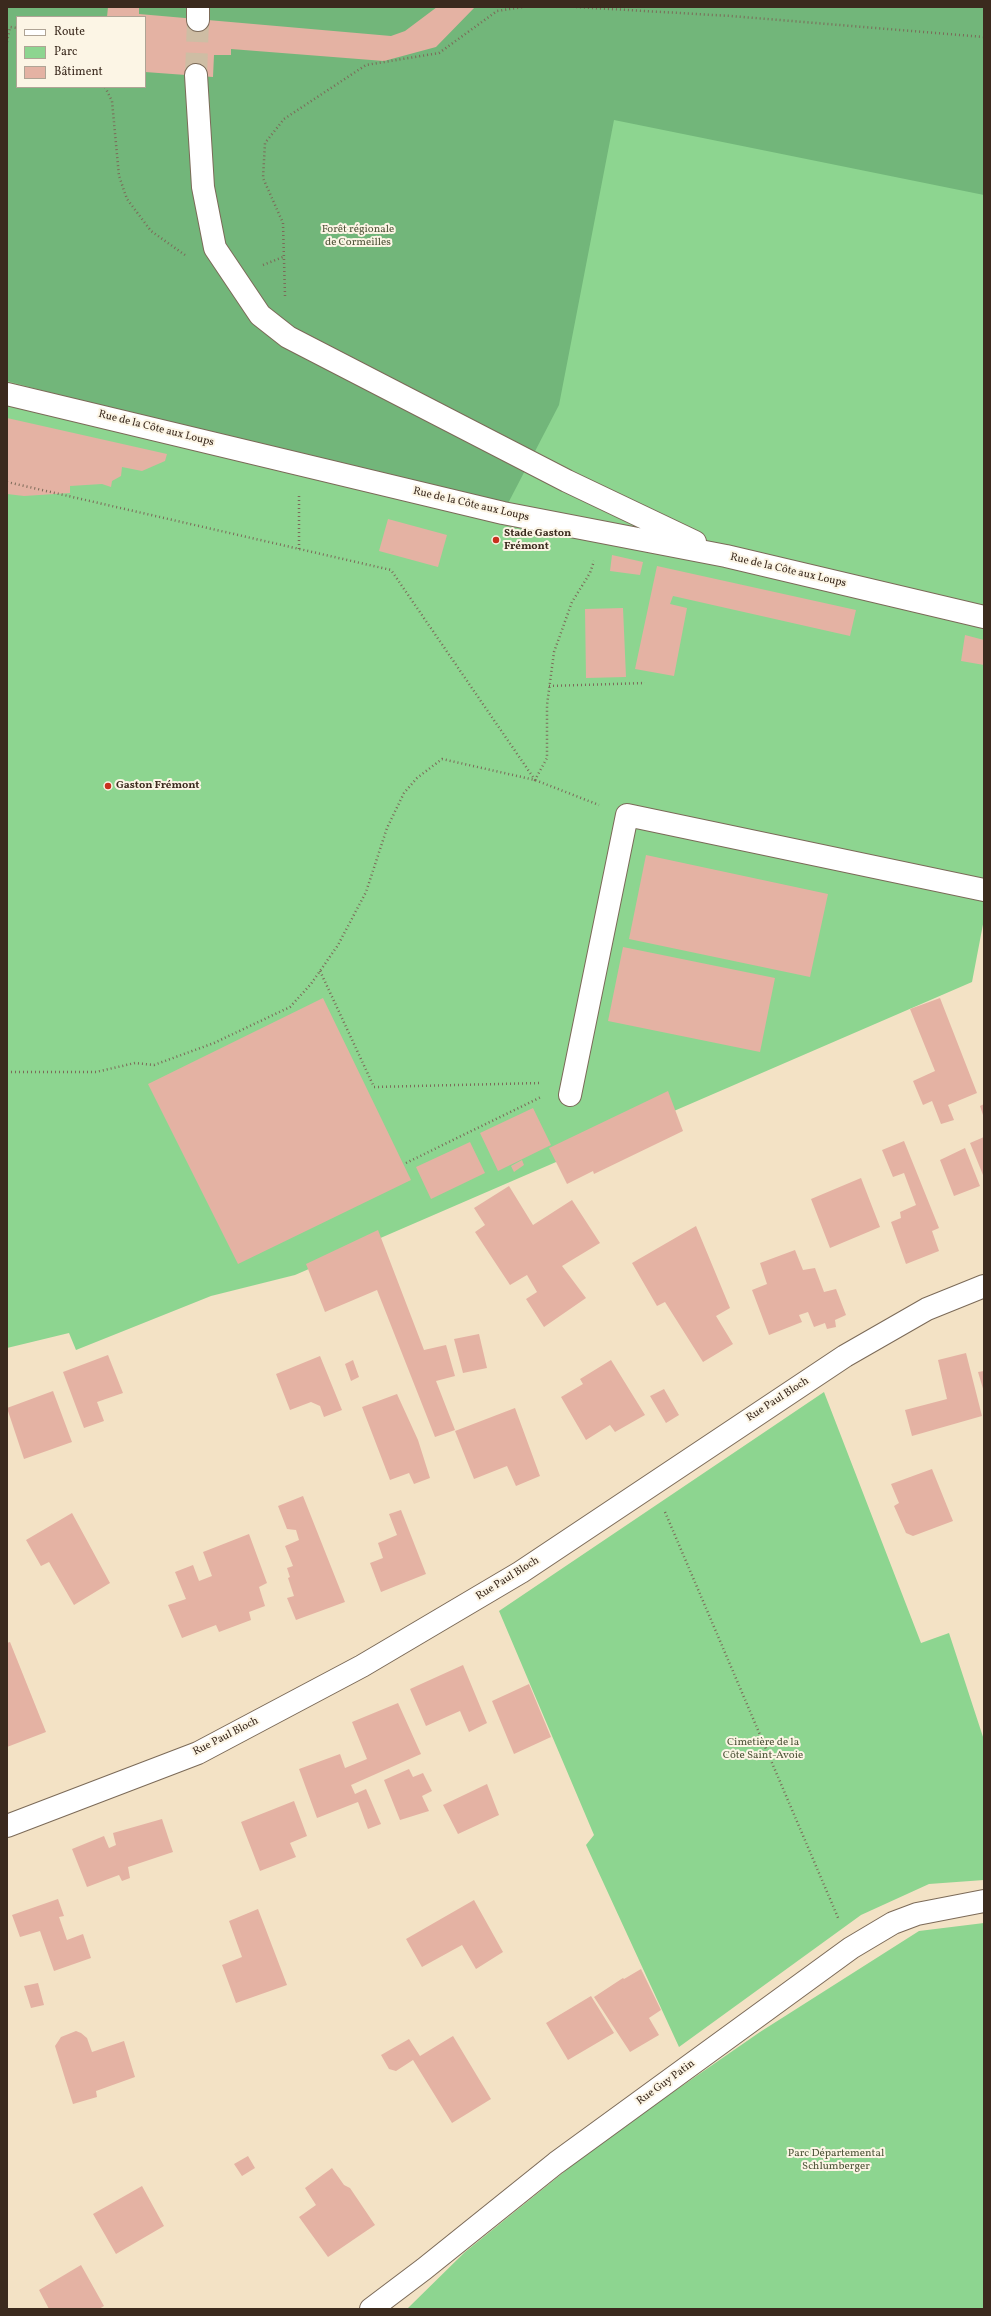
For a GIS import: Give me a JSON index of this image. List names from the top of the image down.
{
  "streets": {
    "street": ["Rue de la Côte aux Loups", "Rue Paul Bloch", "Rue Guy Patin"]
  },
  "parks": ["Forêt régionale de Cormeilles", "Cimetière de la Côte Saint-Avoie", "Parc Départemental Schlumberger"],
  "places": ["Stade Gaston Frémont", "Gaston Frémont"],
  "legend": ["Route", "Parc", "Bâtiment"]
}
